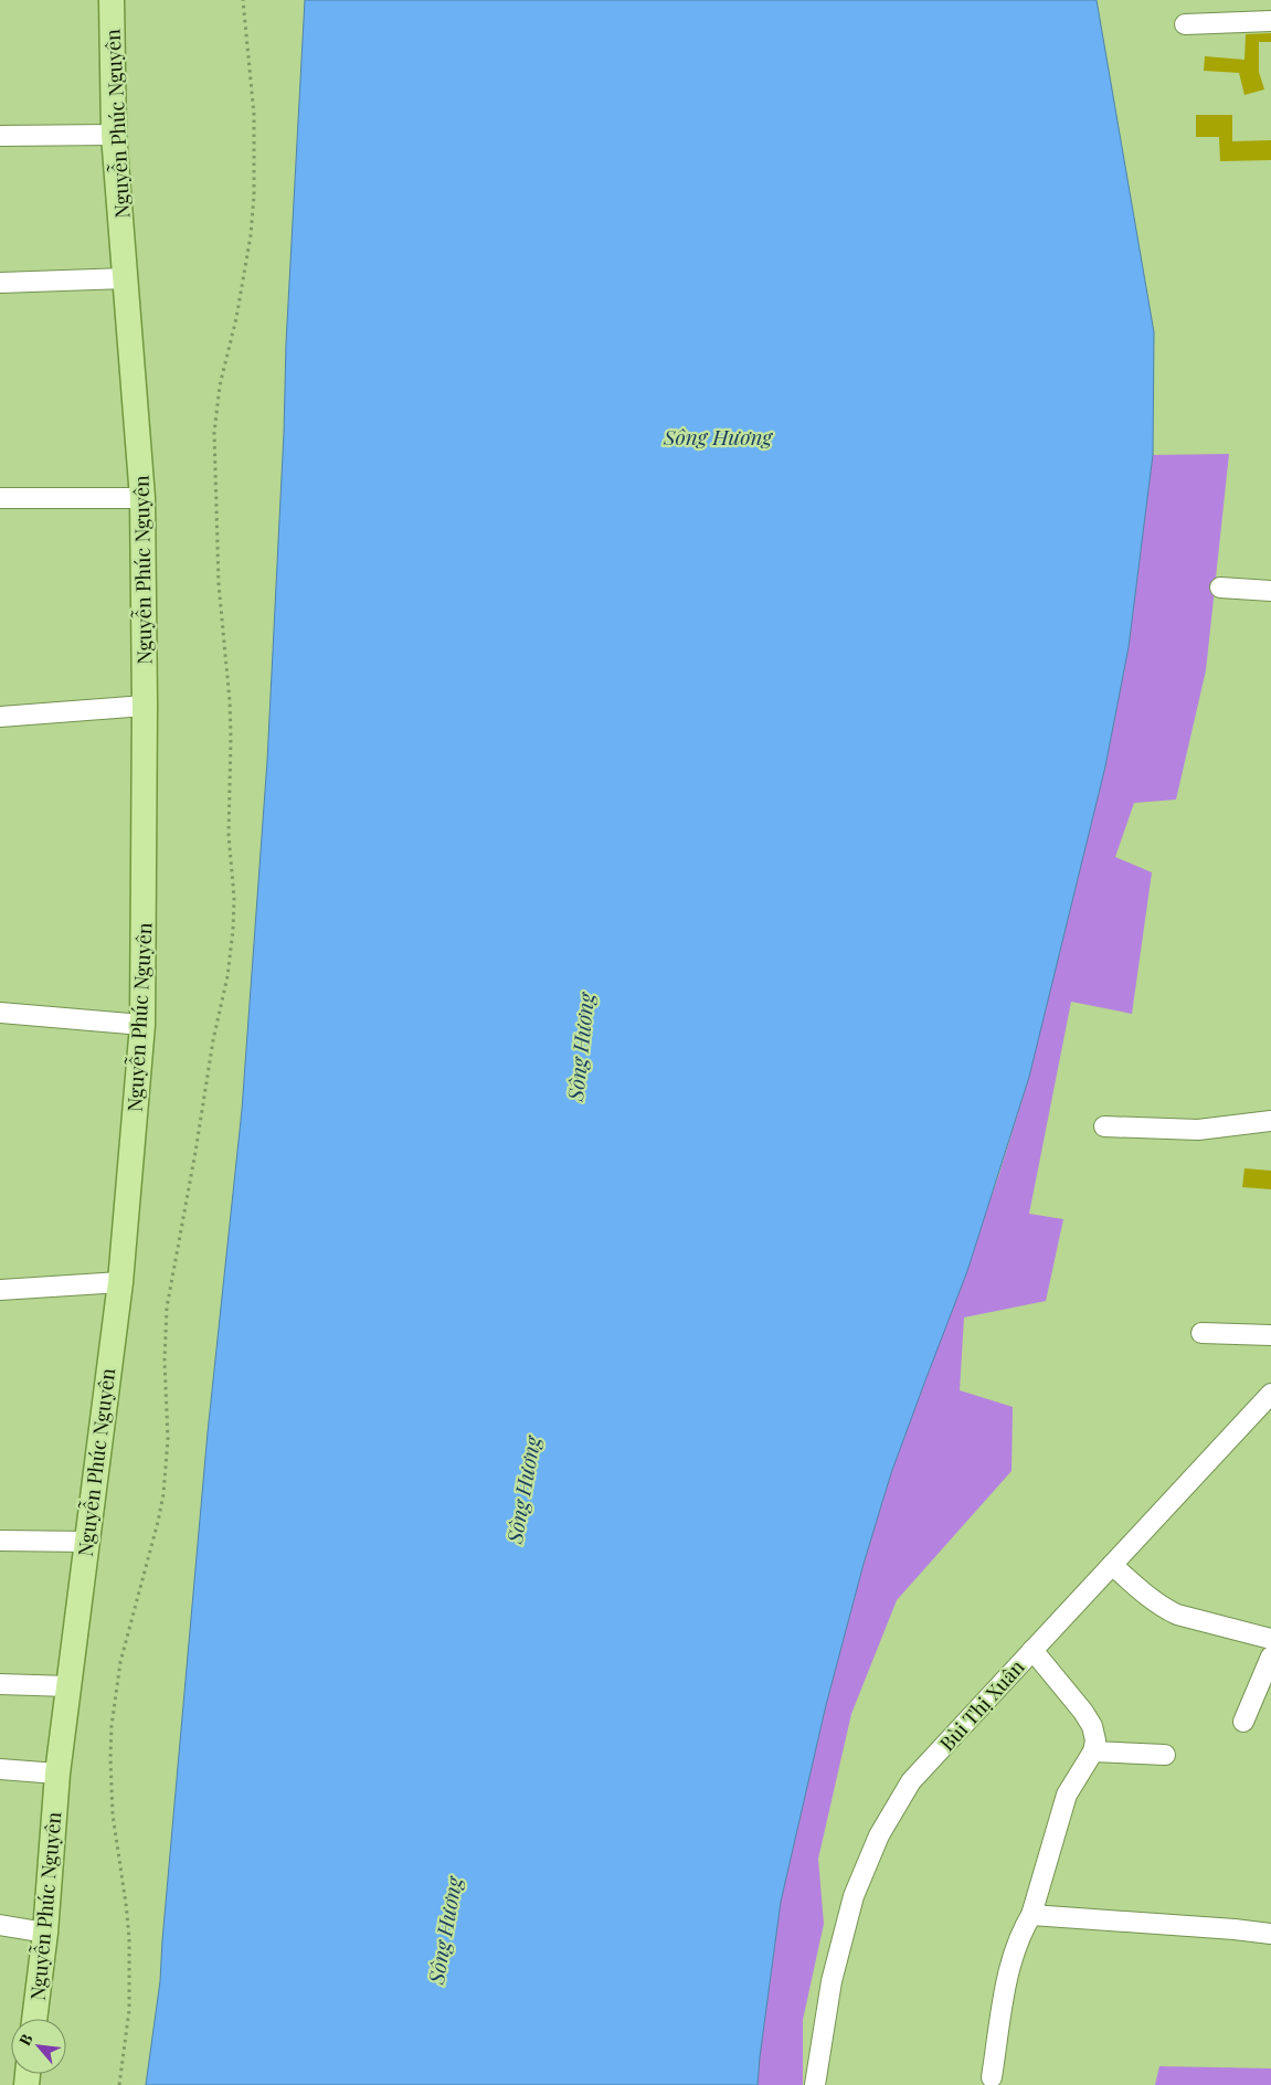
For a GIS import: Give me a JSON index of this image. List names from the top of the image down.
{
  "streets": {
    "main road": ["Nguyễn Phúc Nguyên"],
    "street": ["Bùi Thị Xuân"]
  },
  "water": ["Sông Hương"],
  "north": "top left"
}
